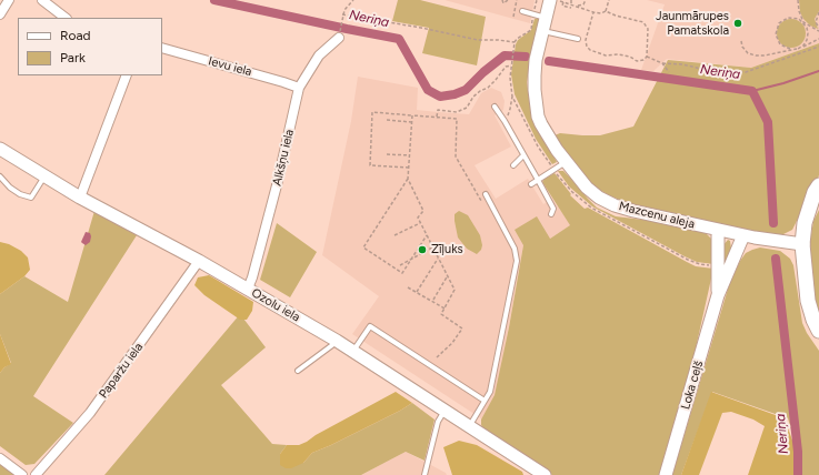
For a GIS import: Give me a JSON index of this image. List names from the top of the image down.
{
  "streets": {
    "main road": ["Mazcenu aleja", "Ozolu iela", "Loka ceļš"],
    "street": ["Ievu iela", "Alkšņu iela", "Paparžu iela"]
  },
  "crossings": [
    ["Ievu iela", "Alkšņu iela"],
    ["Alkšņu iela", "Ozolu iela"],
    ["Mazcenu aleja", "Loka ceļš"],
    ["Ozolu iela", "Paparžu iela"]
  ],
  "water": ["Neriņa"],
  "places": ["Jaunmārupes Pamatskola", "Zīļuks"],
  "legend": ["Road", "Park"]
}
